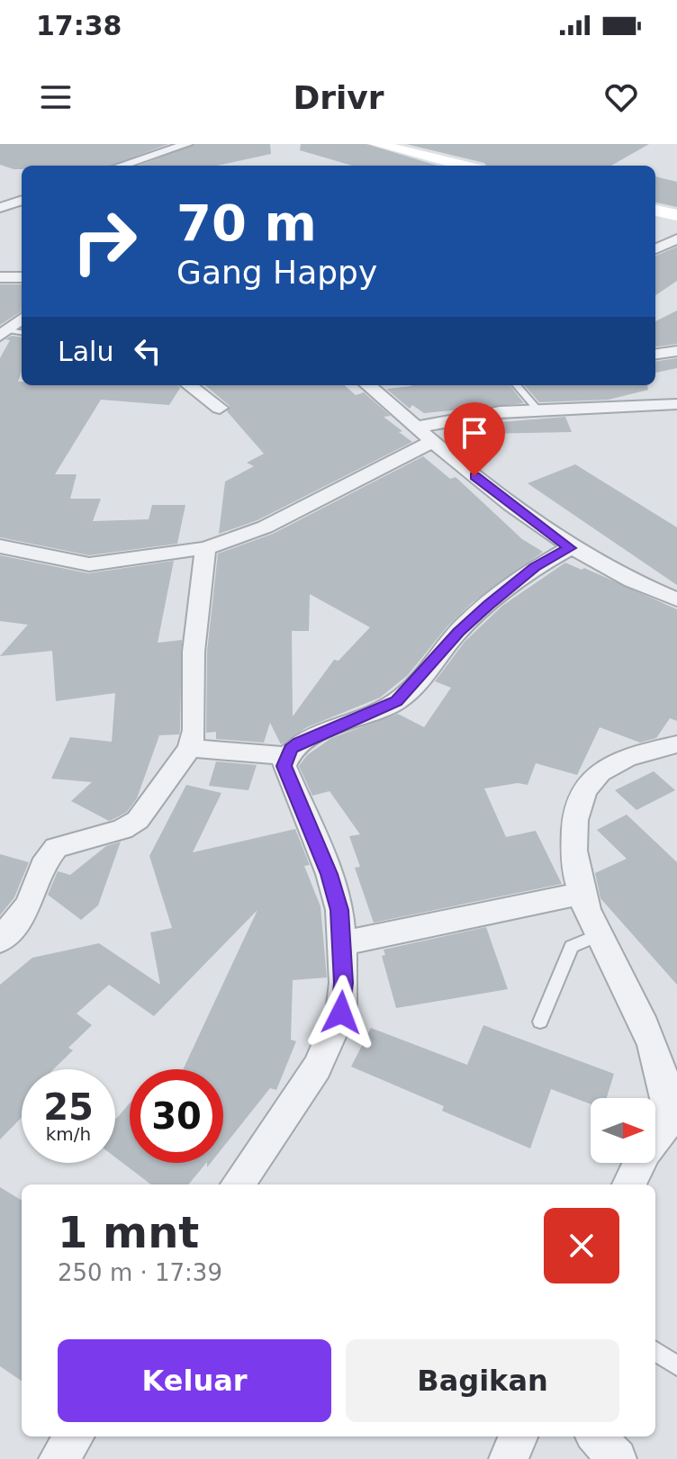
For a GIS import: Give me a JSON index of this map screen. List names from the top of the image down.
{
  "north": "right",
  "page": {
    "status": "17:38",
    "header": "Drivr",
    "turn": ["70 m", "Gang Happy"],
    "then": "Lalu",
    "speed": "25 km/h",
    "limit": "30",
    "heading": ["1 mnt", "250 m · 17:39"],
    "buttons": ["Keluar", "Bagikan"]
  }
}
